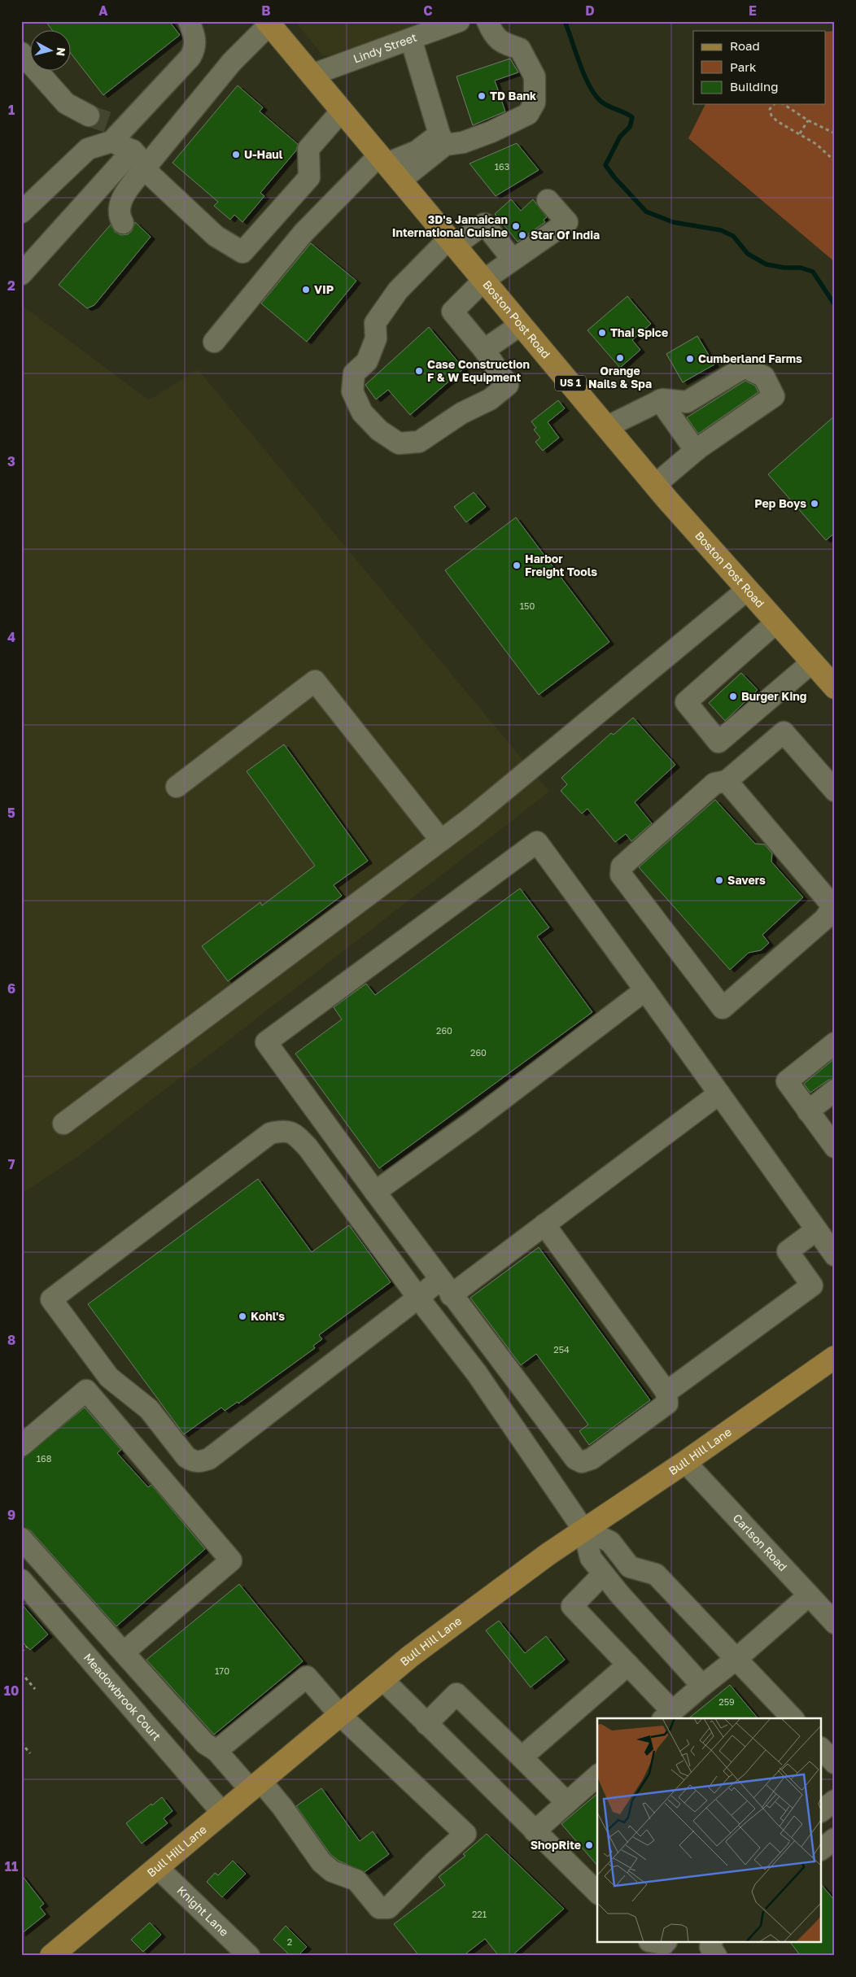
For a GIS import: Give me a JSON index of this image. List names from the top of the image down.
{
  "streets": {
    "main road": ["Boston Post Road", "US 1", "Bull Hill Lane"],
    "street": [
      "Lindy Street",
      "Carlson Road",
      "Meadowbrook Court",
      "Knight Lane"
    ]
  },
  "crossings": [
    ["Lindy Street", "Boston Post Road"],
    ["Bull Hill Lane", "Carlson Road"],
    ["Bull Hill Lane", "Meadowbrook Court"],
    ["Bull Hill Lane", "Knight Lane"]
  ],
  "places": [
    "TD Bank",
    "U-Haul",
    "3D's Jamaican International Cuisine",
    "Star Of India",
    "VIP",
    "Thai Spice",
    "Orange Nails & Spa",
    "Cumberland Farms",
    "Case Construction F & W Equipment",
    "Pep Boys",
    "Harbor Freight Tools",
    "Burger King",
    "Savers",
    "Kohl's",
    "ShopRite"
  ],
  "house_numbers": [
    "163",
    "150",
    "260",
    "260",
    "254",
    "168",
    "170",
    "259",
    "221",
    "2"
  ],
  "legend": ["Road", "Park", "Building"],
  "north": "right",
  "grid": {
    "columns": [
      "A",
      "B",
      "C",
      "D",
      "E"
    ],
    "rows": [
      "1",
      "2",
      "3",
      "4",
      "5",
      "6",
      "7",
      "8",
      "9",
      "10",
      "11"
    ]
  }
}
